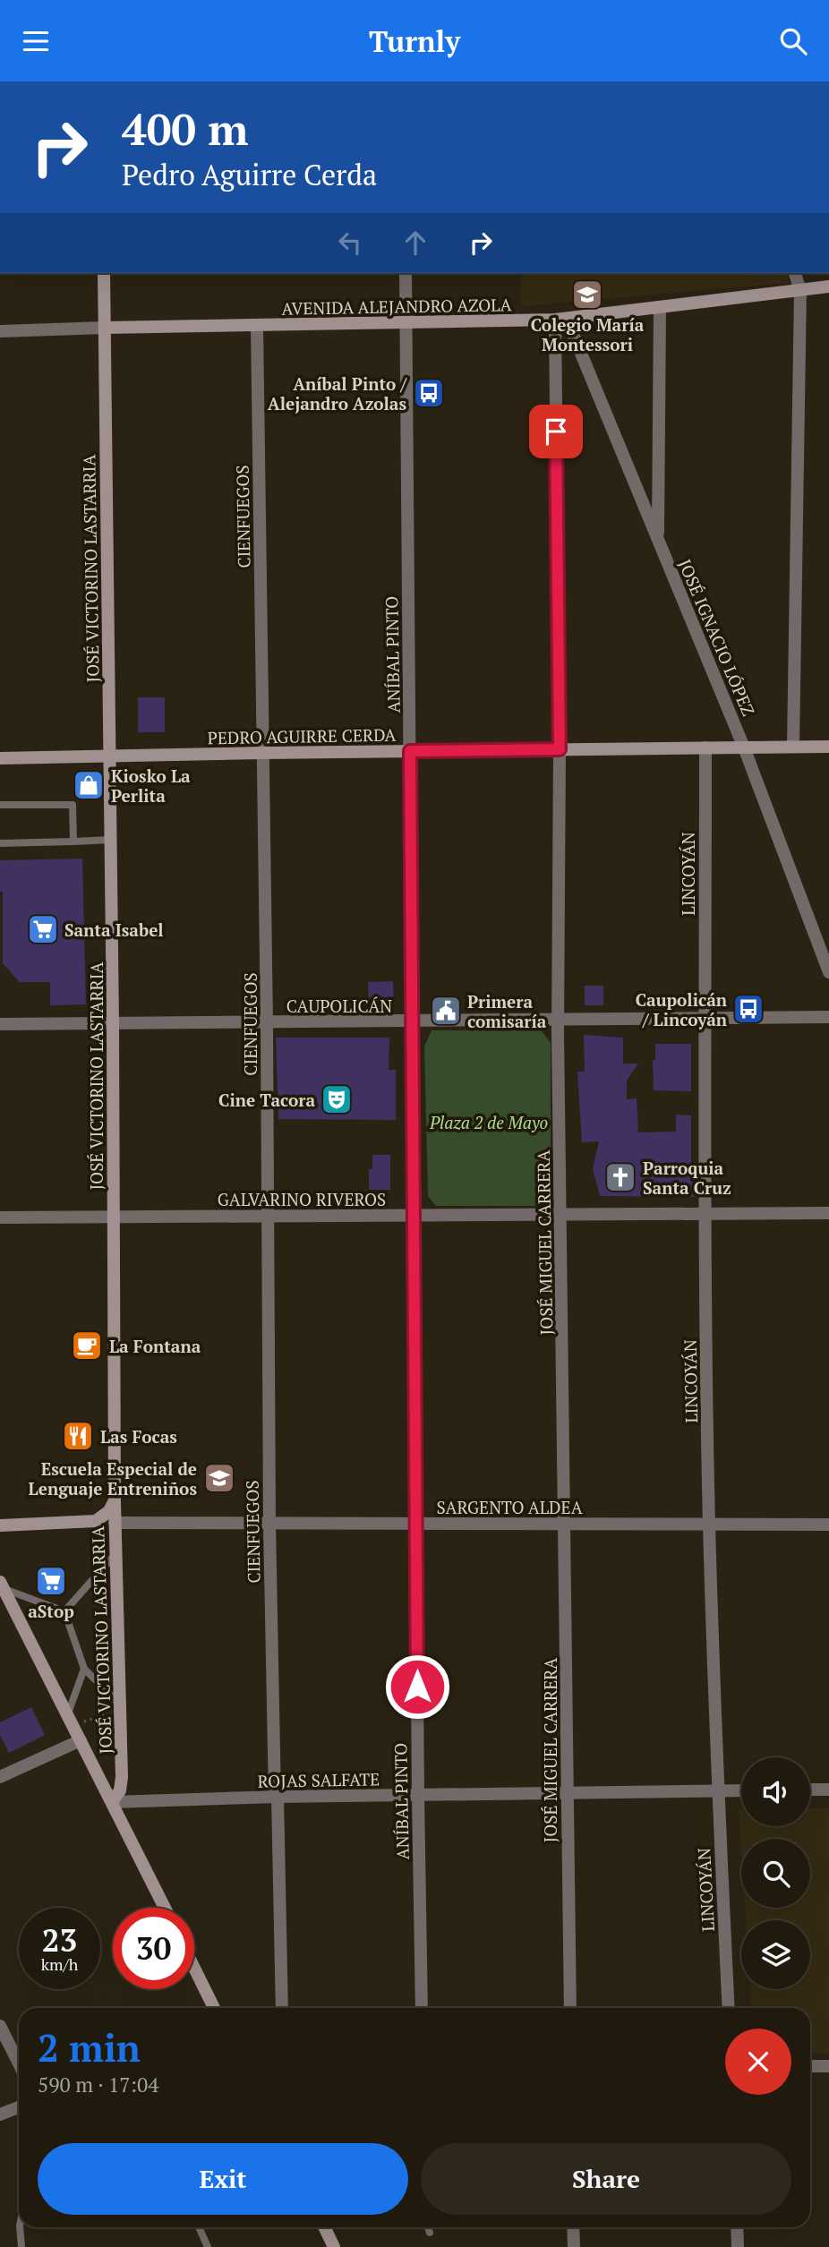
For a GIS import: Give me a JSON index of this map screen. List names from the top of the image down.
{
  "streets": {
    "main road": ["AVENIDA ALEJANDRO AZOLA", "JOSÉ VICTORINO LASTARRIA", "PEDRO AGUIRRE CERDA"],
    "street": [
      "CIENFUEGOS",
      "JOSÉ IGNACIO LÓPEZ",
      "ANÍBAL PINTO",
      "LINCOYÁN",
      "CAUPOLICÁN",
      "GALVARINO RIVEROS",
      "JOSÉ MIGUEL CARRERA",
      "SARGENTO ALDEA",
      "ROJAS SALFATE"
    ]
  },
  "crossings": [
    ["AVENIDA ALEJANDRO AZOLA", "CIENFUEGOS"],
    ["AVENIDA ALEJANDRO AZOLA", "JOSÉ VICTORINO LASTARRIA"],
    ["AVENIDA ALEJANDRO AZOLA", "JOSÉ IGNACIO LÓPEZ"],
    ["AVENIDA ALEJANDRO AZOLA", "ANÍBAL PINTO"],
    ["AVENIDA ALEJANDRO AZOLA", "JOSÉ MIGUEL CARRERA"],
    ["CIENFUEGOS", "PEDRO AGUIRRE CERDA"],
    ["CIENFUEGOS", "CAUPOLICÁN"],
    ["CIENFUEGOS", "GALVARINO RIVEROS"],
    ["CIENFUEGOS", "SARGENTO ALDEA"],
    ["CIENFUEGOS", "ROJAS SALFATE"],
    ["JOSÉ VICTORINO LASTARRIA", "PEDRO AGUIRRE CERDA"],
    ["JOSÉ VICTORINO LASTARRIA", "CAUPOLICÁN"],
    ["JOSÉ VICTORINO LASTARRIA", "GALVARINO RIVEROS"],
    ["JOSÉ VICTORINO LASTARRIA", "SARGENTO ALDEA"],
    ["JOSÉ VICTORINO LASTARRIA", "ROJAS SALFATE"],
    ["JOSÉ IGNACIO LÓPEZ", "PEDRO AGUIRRE CERDA"],
    ["JOSÉ IGNACIO LÓPEZ", "JOSÉ MIGUEL CARRERA"],
    ["ANÍBAL PINTO", "PEDRO AGUIRRE CERDA"],
    ["ANÍBAL PINTO", "CAUPOLICÁN"],
    ["ANÍBAL PINTO", "GALVARINO RIVEROS"],
    ["ANÍBAL PINTO", "SARGENTO ALDEA"],
    ["ANÍBAL PINTO", "ROJAS SALFATE"],
    ["PEDRO AGUIRRE CERDA", "LINCOYÁN"],
    ["PEDRO AGUIRRE CERDA", "JOSÉ MIGUEL CARRERA"],
    ["LINCOYÁN", "CAUPOLICÁN"],
    ["LINCOYÁN", "GALVARINO RIVEROS"],
    ["LINCOYÁN", "SARGENTO ALDEA"],
    ["LINCOYÁN", "ROJAS SALFATE"],
    ["CAUPOLICÁN", "JOSÉ MIGUEL CARRERA"],
    ["GALVARINO RIVEROS", "JOSÉ MIGUEL CARRERA"],
    ["JOSÉ MIGUEL CARRERA", "SARGENTO ALDEA"],
    ["JOSÉ MIGUEL CARRERA", "ROJAS SALFATE"]
  ],
  "parks": ["Plaza 2 de Mayo"],
  "places": {
    "school or university": ["Colegio María Montessori", "Escuela Especial de Lenguaje Entreniños"],
    "bus stop": ["Aníbal Pinto / Alejandro Azolas", "Caupolicán / Lincoyán"],
    "shop": ["Kiosko La Perlita"],
    "supermarket": ["Santa Isabel", "aStop"],
    "public building": ["Primera comisaría"],
    "theatre": ["Cine Tacora"],
    "church": ["Parroquia Santa Cruz"],
    "cafe": ["La Fontana"],
    "restaurant": ["Las Focas"]
  },
  "page": {
    "header": "Turnly",
    "turn": ["400 m", "Pedro Aguirre Cerda"],
    "speed": "23 km/h",
    "limit": "30",
    "heading": ["2 min", "590 m · 17:04"],
    "buttons": ["Exit", "Share"]
  }
}
